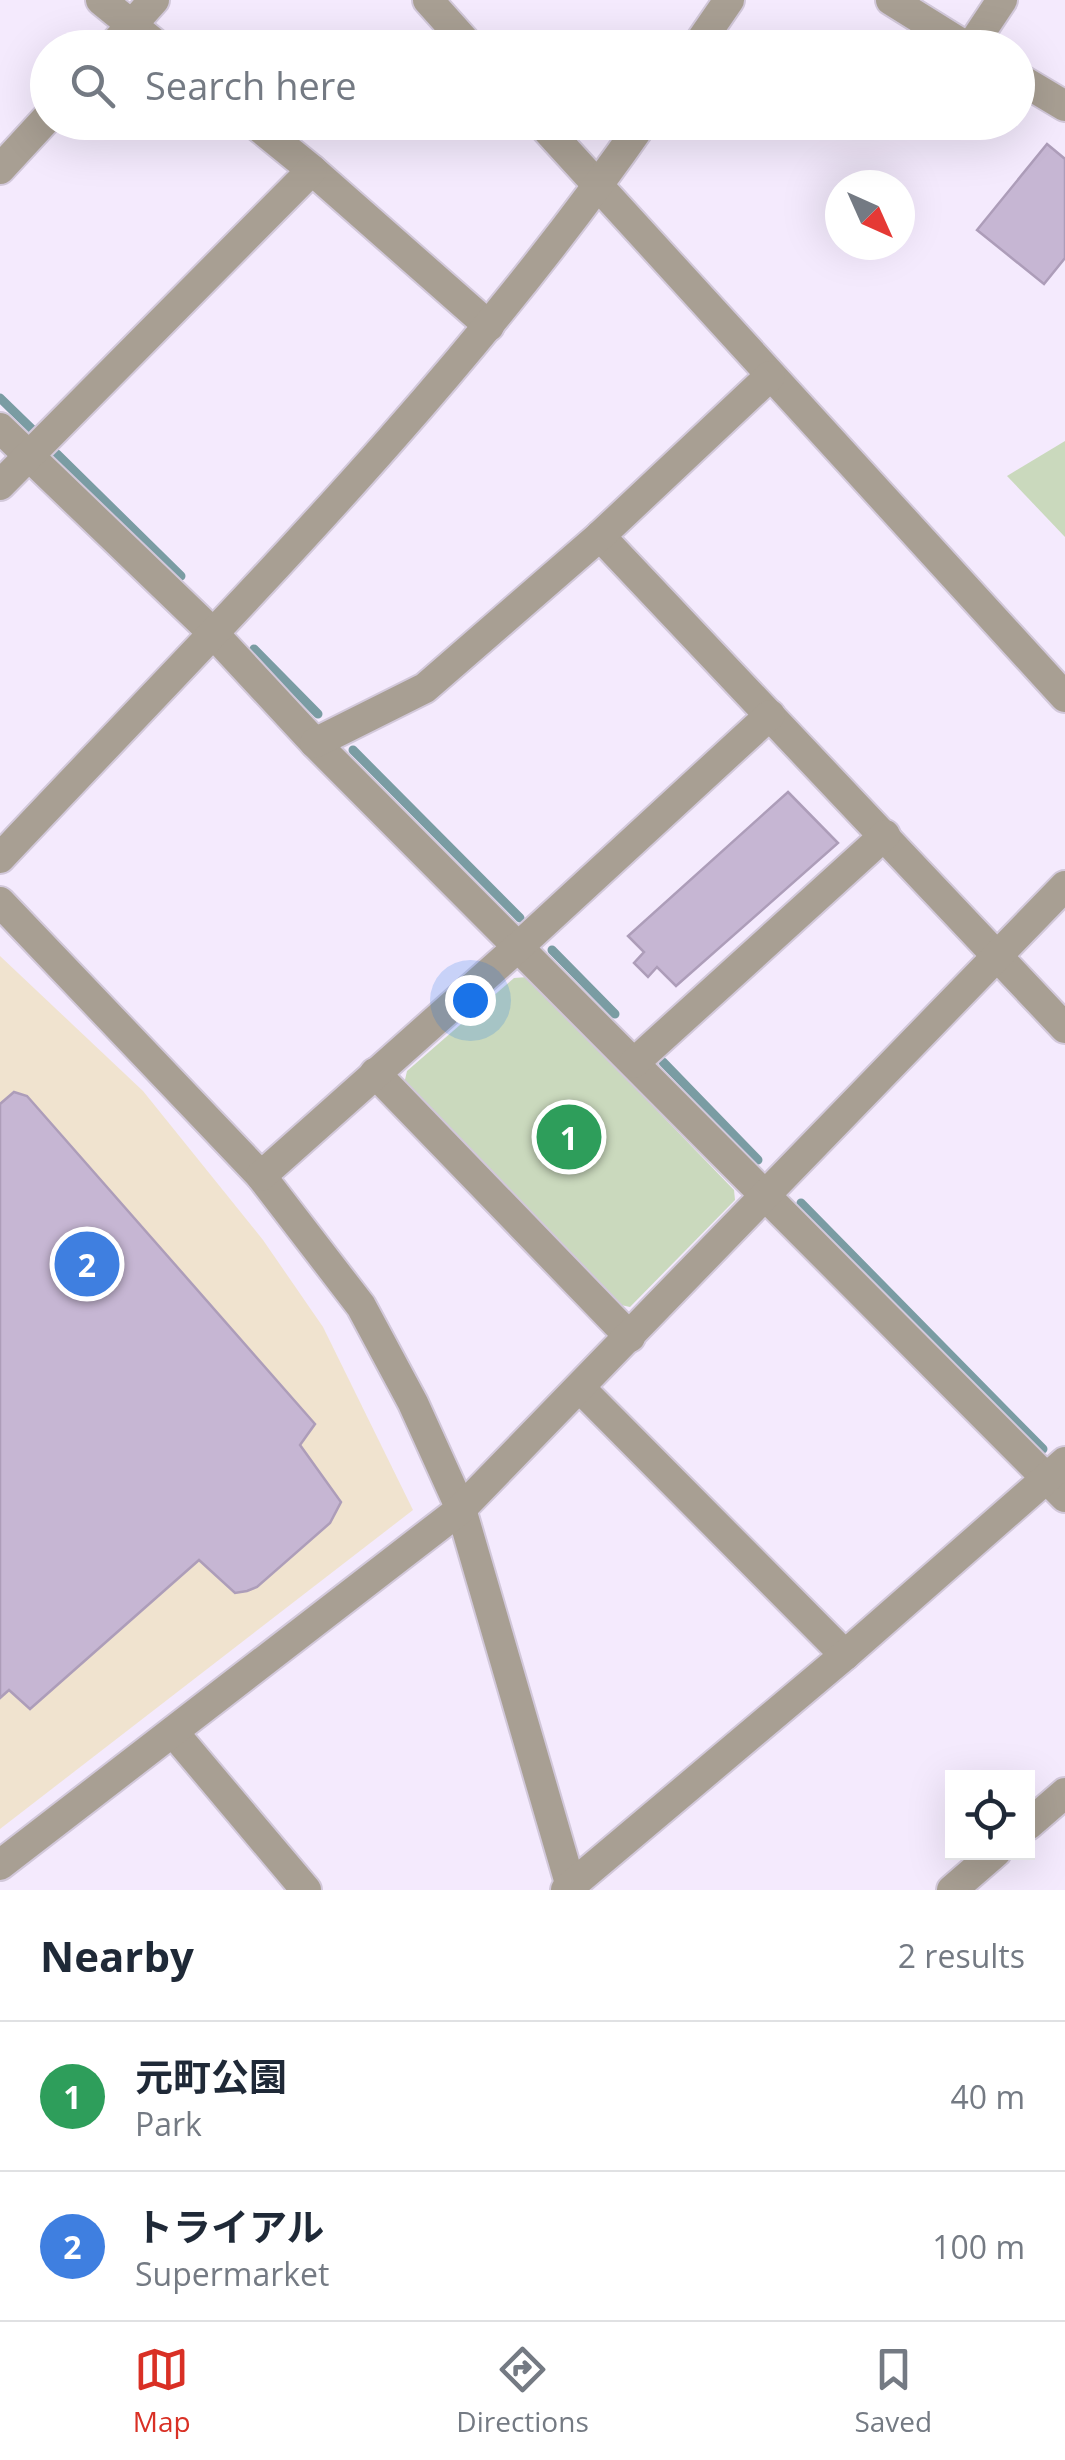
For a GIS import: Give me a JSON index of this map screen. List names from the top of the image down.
{
  "north": "bottom right",
  "page": {
    "search": "Search here",
    "pins": ["1", "2"],
    "heading": ["Nearby", "2 results"],
    "list": [
      {
        "mark": "1",
        "name": "元町公園",
        "note": "Park",
        "value": "40 m"
      },
      {
        "mark": "2",
        "name": "トライアル",
        "note": "Supermarket",
        "value": "100 m"
      }
    ],
    "nav": ["Map", "Directions", "Saved"]
  }
}
